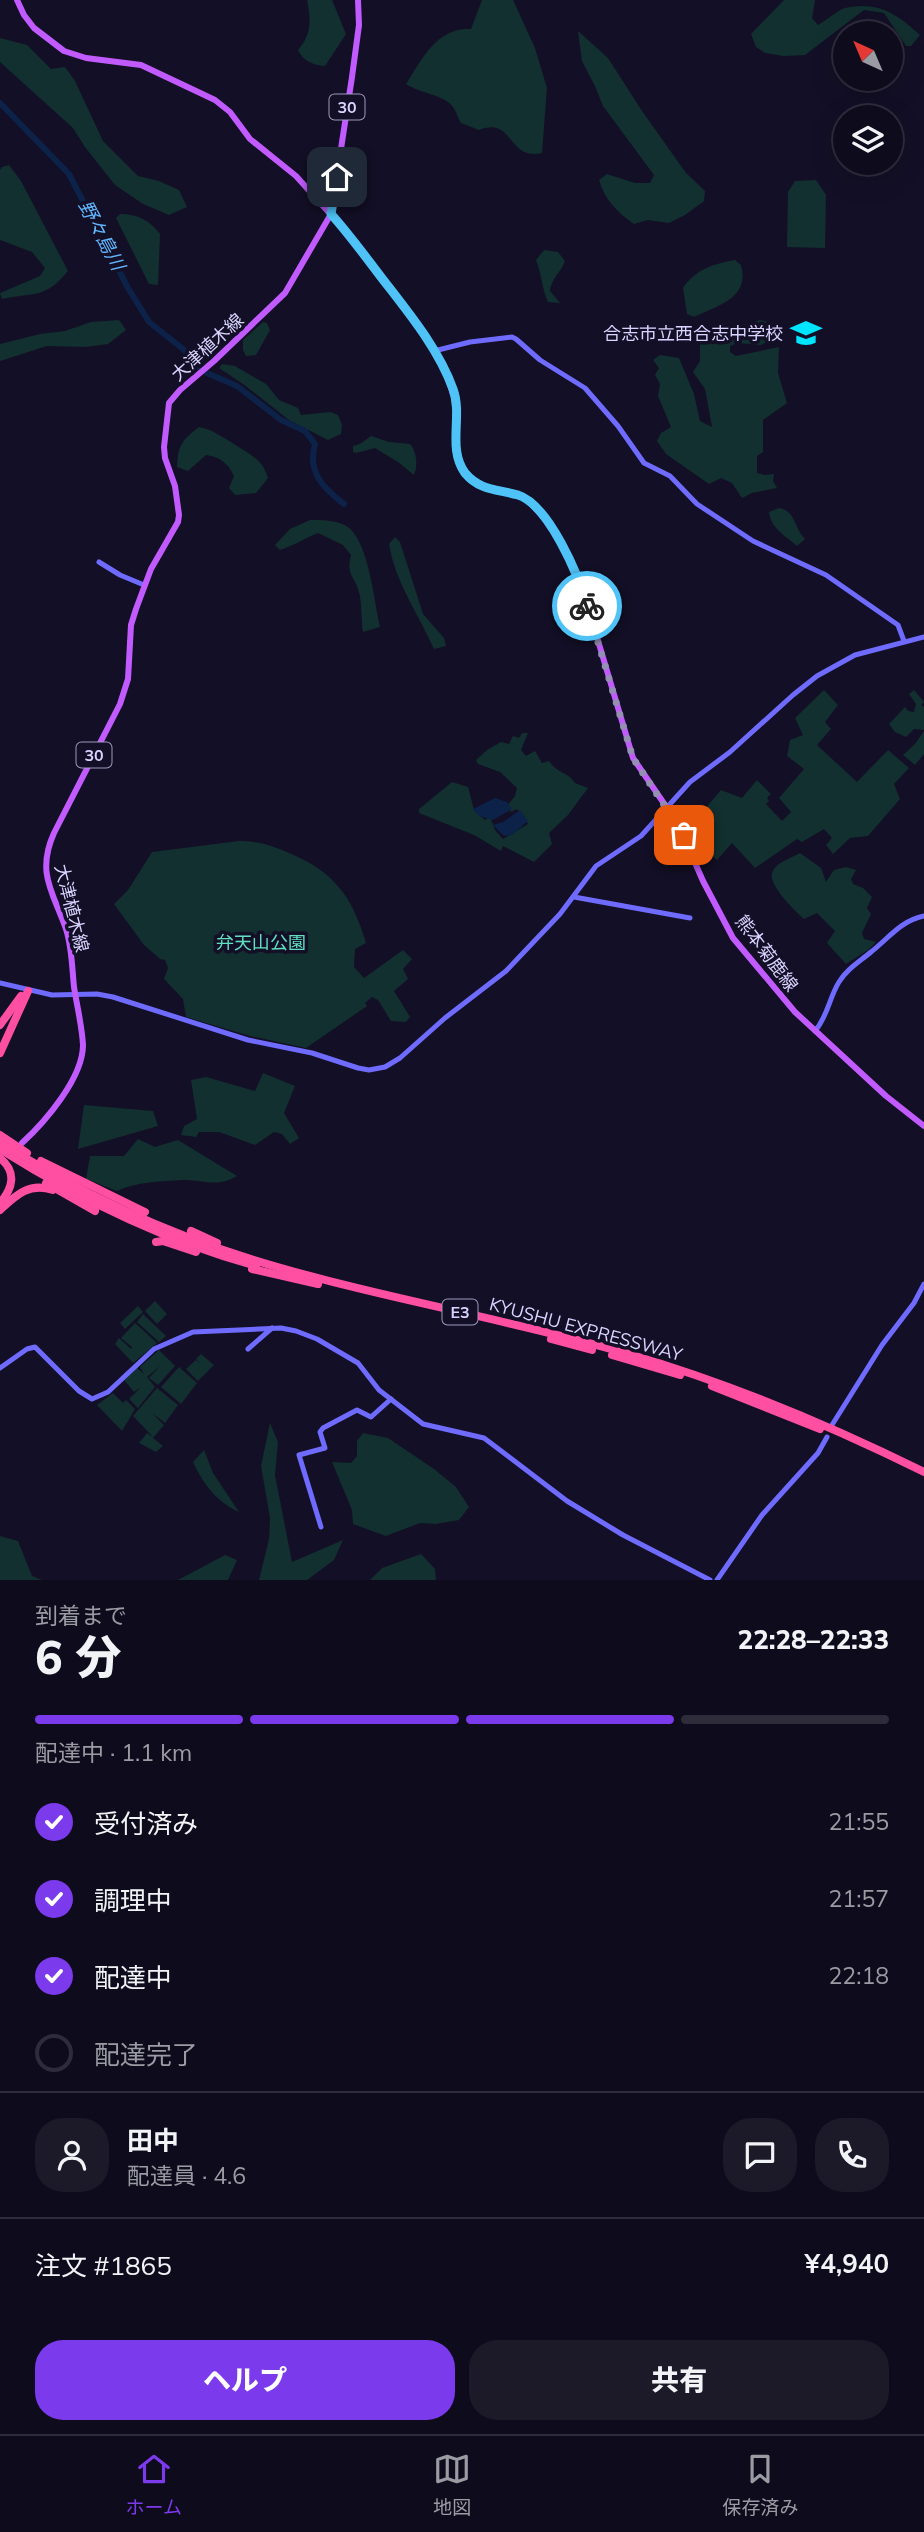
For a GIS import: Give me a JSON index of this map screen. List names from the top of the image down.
{
  "streets": {
    "highway": ["E3", "KYUSHU EXPRESSWAY"],
    "main road": ["30", "大津植木線", "熊本菊鹿線"]
  },
  "crossings": [
    ["大津植木線", "熊本菊鹿線"]
  ],
  "water": ["野々島川"],
  "parks": ["弁天山公園"],
  "places": {
    "school or university": ["合志市立西合志中学校"]
  },
  "north": "top left",
  "page": {
    "heading": ["6 分", "到着まで", "22:28–22:33"],
    "panel": [
      "田中",
      "配達員 · 4.6",
      "注文 #1865",
      "¥4,940"
    ],
    "bar": "配達中 · 1.1 km",
    "list": [
      ["受付済み", "21:55"],
      ["調理中", "21:57"],
      ["配達中", "22:18"],
      "配達完了"
    ],
    "buttons": ["ヘルプ", "共有"],
    "tabs": ["ホーム", "地図", "保存済み"]
  }
}
